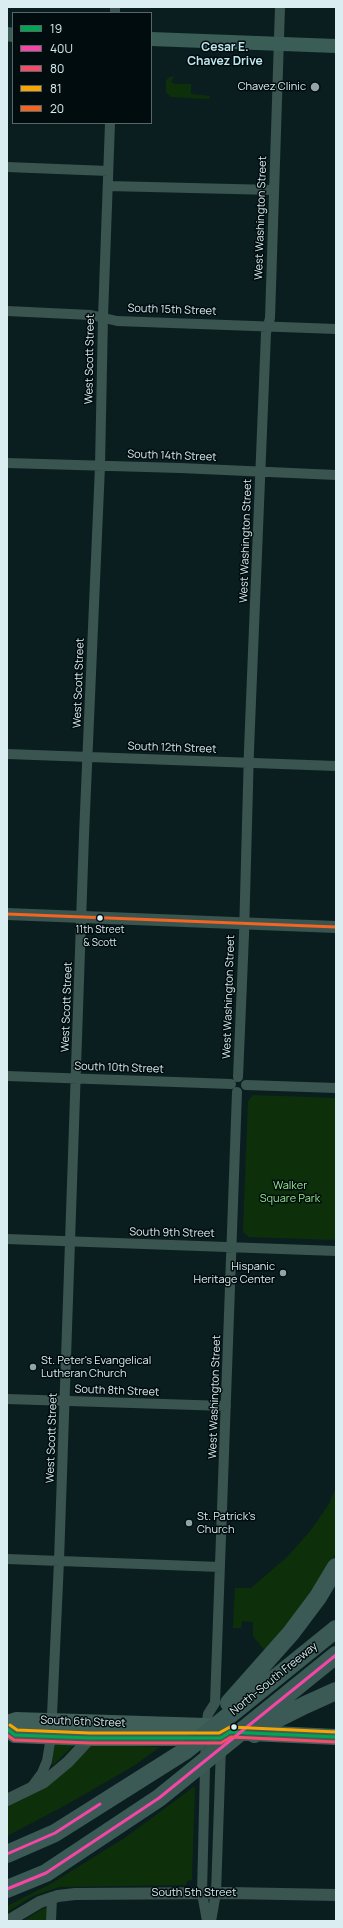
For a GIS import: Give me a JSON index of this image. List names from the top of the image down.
{
  "streets": {
    "highway": ["North-South Freeway"],
    "main road": ["South 6th Street"],
    "street": [
      "West Washington Street",
      "South 15th Street",
      "West Scott Street",
      "South 14th Street",
      "South 12th Street",
      "South 10th Street",
      "South 9th Street",
      "South 8th Street",
      "South 5th Street"
    ]
  },
  "crossings": [
    ["West Washington Street", "South 15th Street"],
    ["West Washington Street", "South 14th Street"],
    ["West Washington Street", "South 12th Street"],
    ["West Washington Street", "South 10th Street"],
    ["West Washington Street", "South 9th Street"],
    ["West Washington Street", "South 8th Street"],
    ["West Washington Street", "South 6th Street"],
    ["West Washington Street", "South 5th Street"],
    ["South 15th Street", "West Scott Street"],
    ["West Scott Street", "South 14th Street"],
    ["West Scott Street", "South 12th Street"],
    ["West Scott Street", "South 10th Street"],
    ["West Scott Street", "South 9th Street"],
    ["West Scott Street", "South 8th Street"],
    ["West Scott Street", "South 6th Street"]
  ],
  "districts": ["Cesar E. Chavez Drive"],
  "parks": ["Walker Square Park"],
  "places": [
    "Chavez Clinic",
    "11th Street & Scott",
    "Hispanic Heritage Center",
    "St. Peter's Evangelical Lutheran Church",
    "St. Patrick's Church"
  ],
  "lines": [
    "transit line 20",
    "transit line 40U",
    "transit line 81",
    "transit line 19",
    "transit line 80"
  ],
  "legend": [
    "19",
    "40U",
    "80",
    "81",
    "20"
  ]
}
